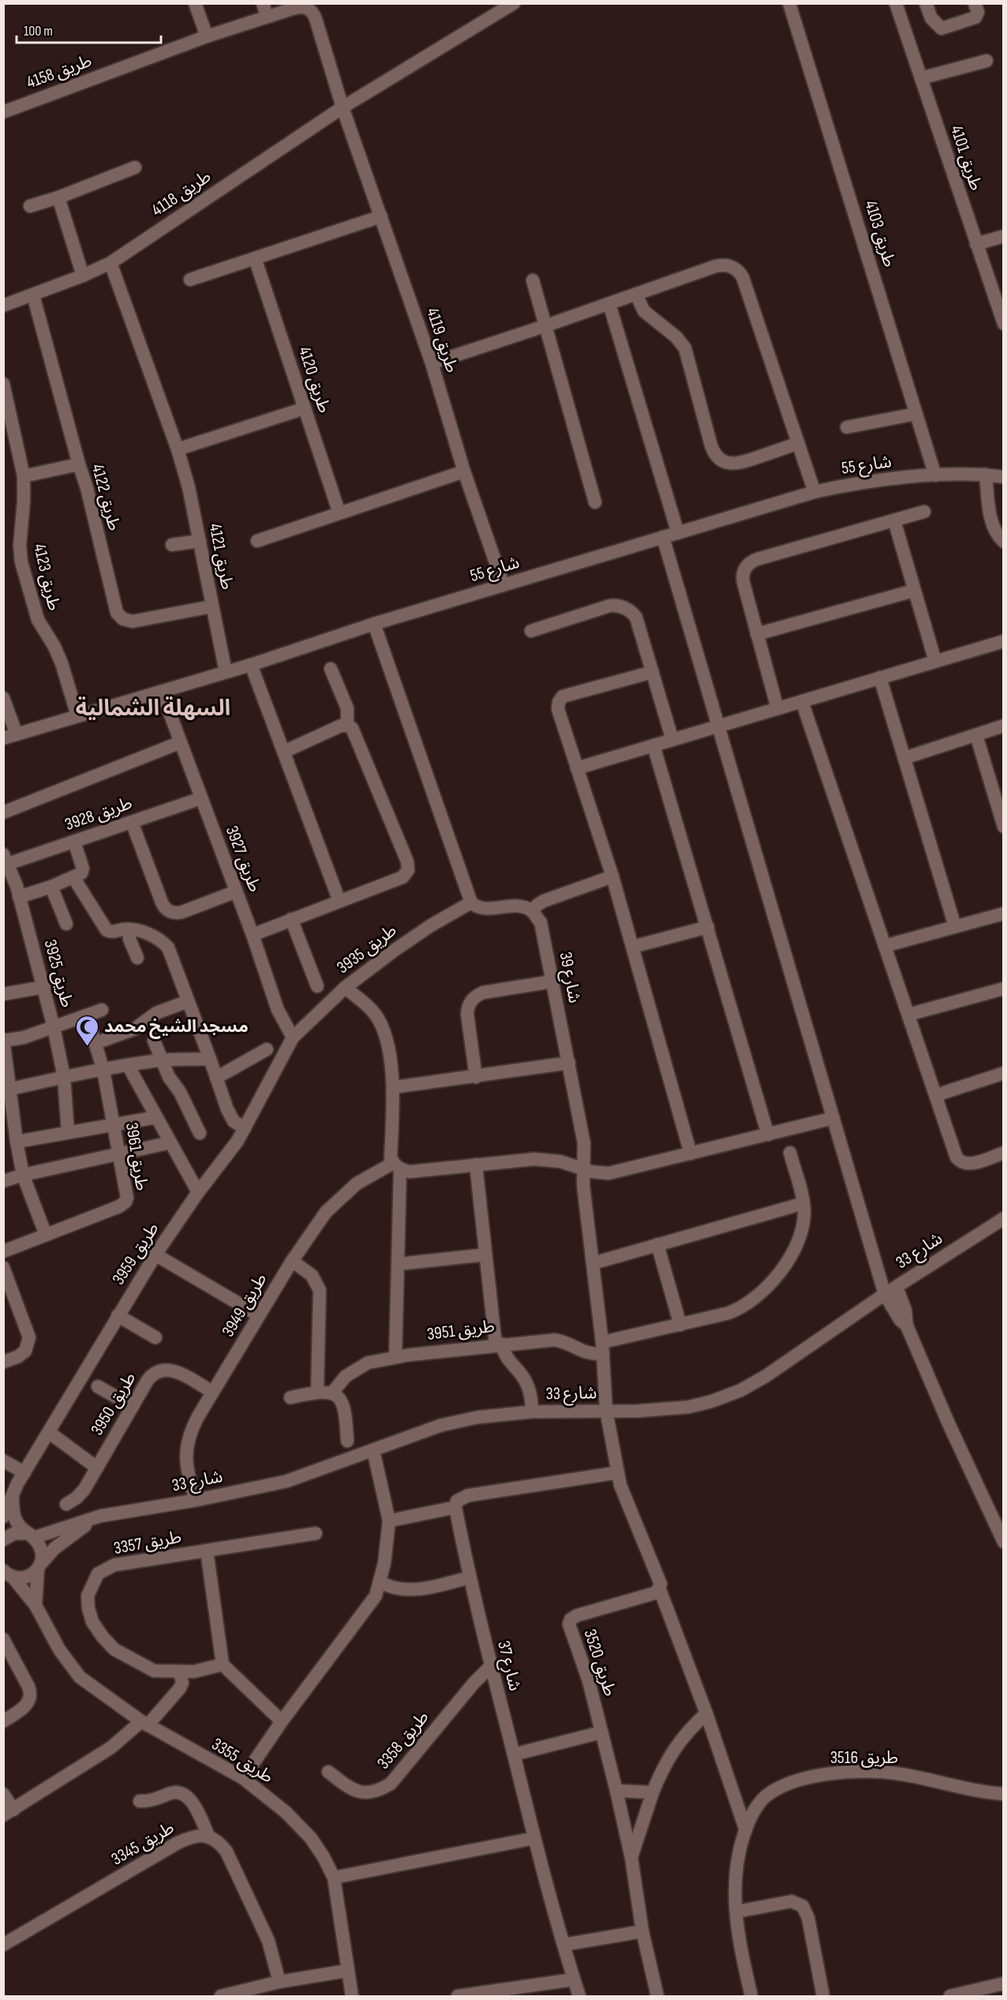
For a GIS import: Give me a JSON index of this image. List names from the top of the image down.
{
  "streets": {
    "street": [
      "طريق 4158",
      "طريق 4101",
      "طريق 4118",
      "طريق 4103",
      "طريق 4119",
      "طريق 4120",
      "شارع 55",
      "طريق 4122",
      "طريق 4121",
      "طريق 4123",
      "طريق 3928",
      "طريق 3927",
      "طريق 3935",
      "طريق 3925",
      "شارع 39",
      "طريق 3961",
      "شارع 33",
      "طريق 3959",
      "طريق 3949",
      "طريق 3951",
      "طريق 3950",
      "طريق 3357",
      "طريق 3520",
      "شارع 37",
      "طريق 3358",
      "طريق 3516",
      "طريق 3355",
      "طريق 3345"
    ]
  },
  "crossings": [
    ["طريق 4158", "طريق 4118"],
    ["طريق 4158", "طريق 4119"],
    ["طريق 4118", "طريق 4119"],
    ["طريق 4118", "طريق 4122"],
    ["طريق 4118", "طريق 4121"],
    ["طريق 4103", "شارع 55"],
    ["طريق 4119", "شارع 55"],
    ["شارع 55", "طريق 4121"],
    ["شارع 55", "طريق 4123"],
    ["شارع 55", "طريق 3927"],
    ["طريق 4122", "طريق 4121"],
    ["طريق 3928", "طريق 3927"],
    ["طريق 3928", "طريق 3925"],
    ["طريق 3927", "طريق 3935"],
    ["طريق 3927", "طريق 3959"],
    ["طريق 3935", "طريق 3959"],
    ["شارع 39", "شارع 33"],
    ["شارع 39", "طريق 3949"],
    ["شارع 39", "طريق 3951"],
    ["شارع 33", "طريق 3949"],
    ["طريق 3949", "طريق 3950"],
    ["شارع 37", "طريق 3358"]
  ],
  "districts": ["السهلة الشمالية"],
  "places": {
    "mosque": ["مسجد الشيخ محمد"]
  },
  "scale_bar": "100 m"
}
